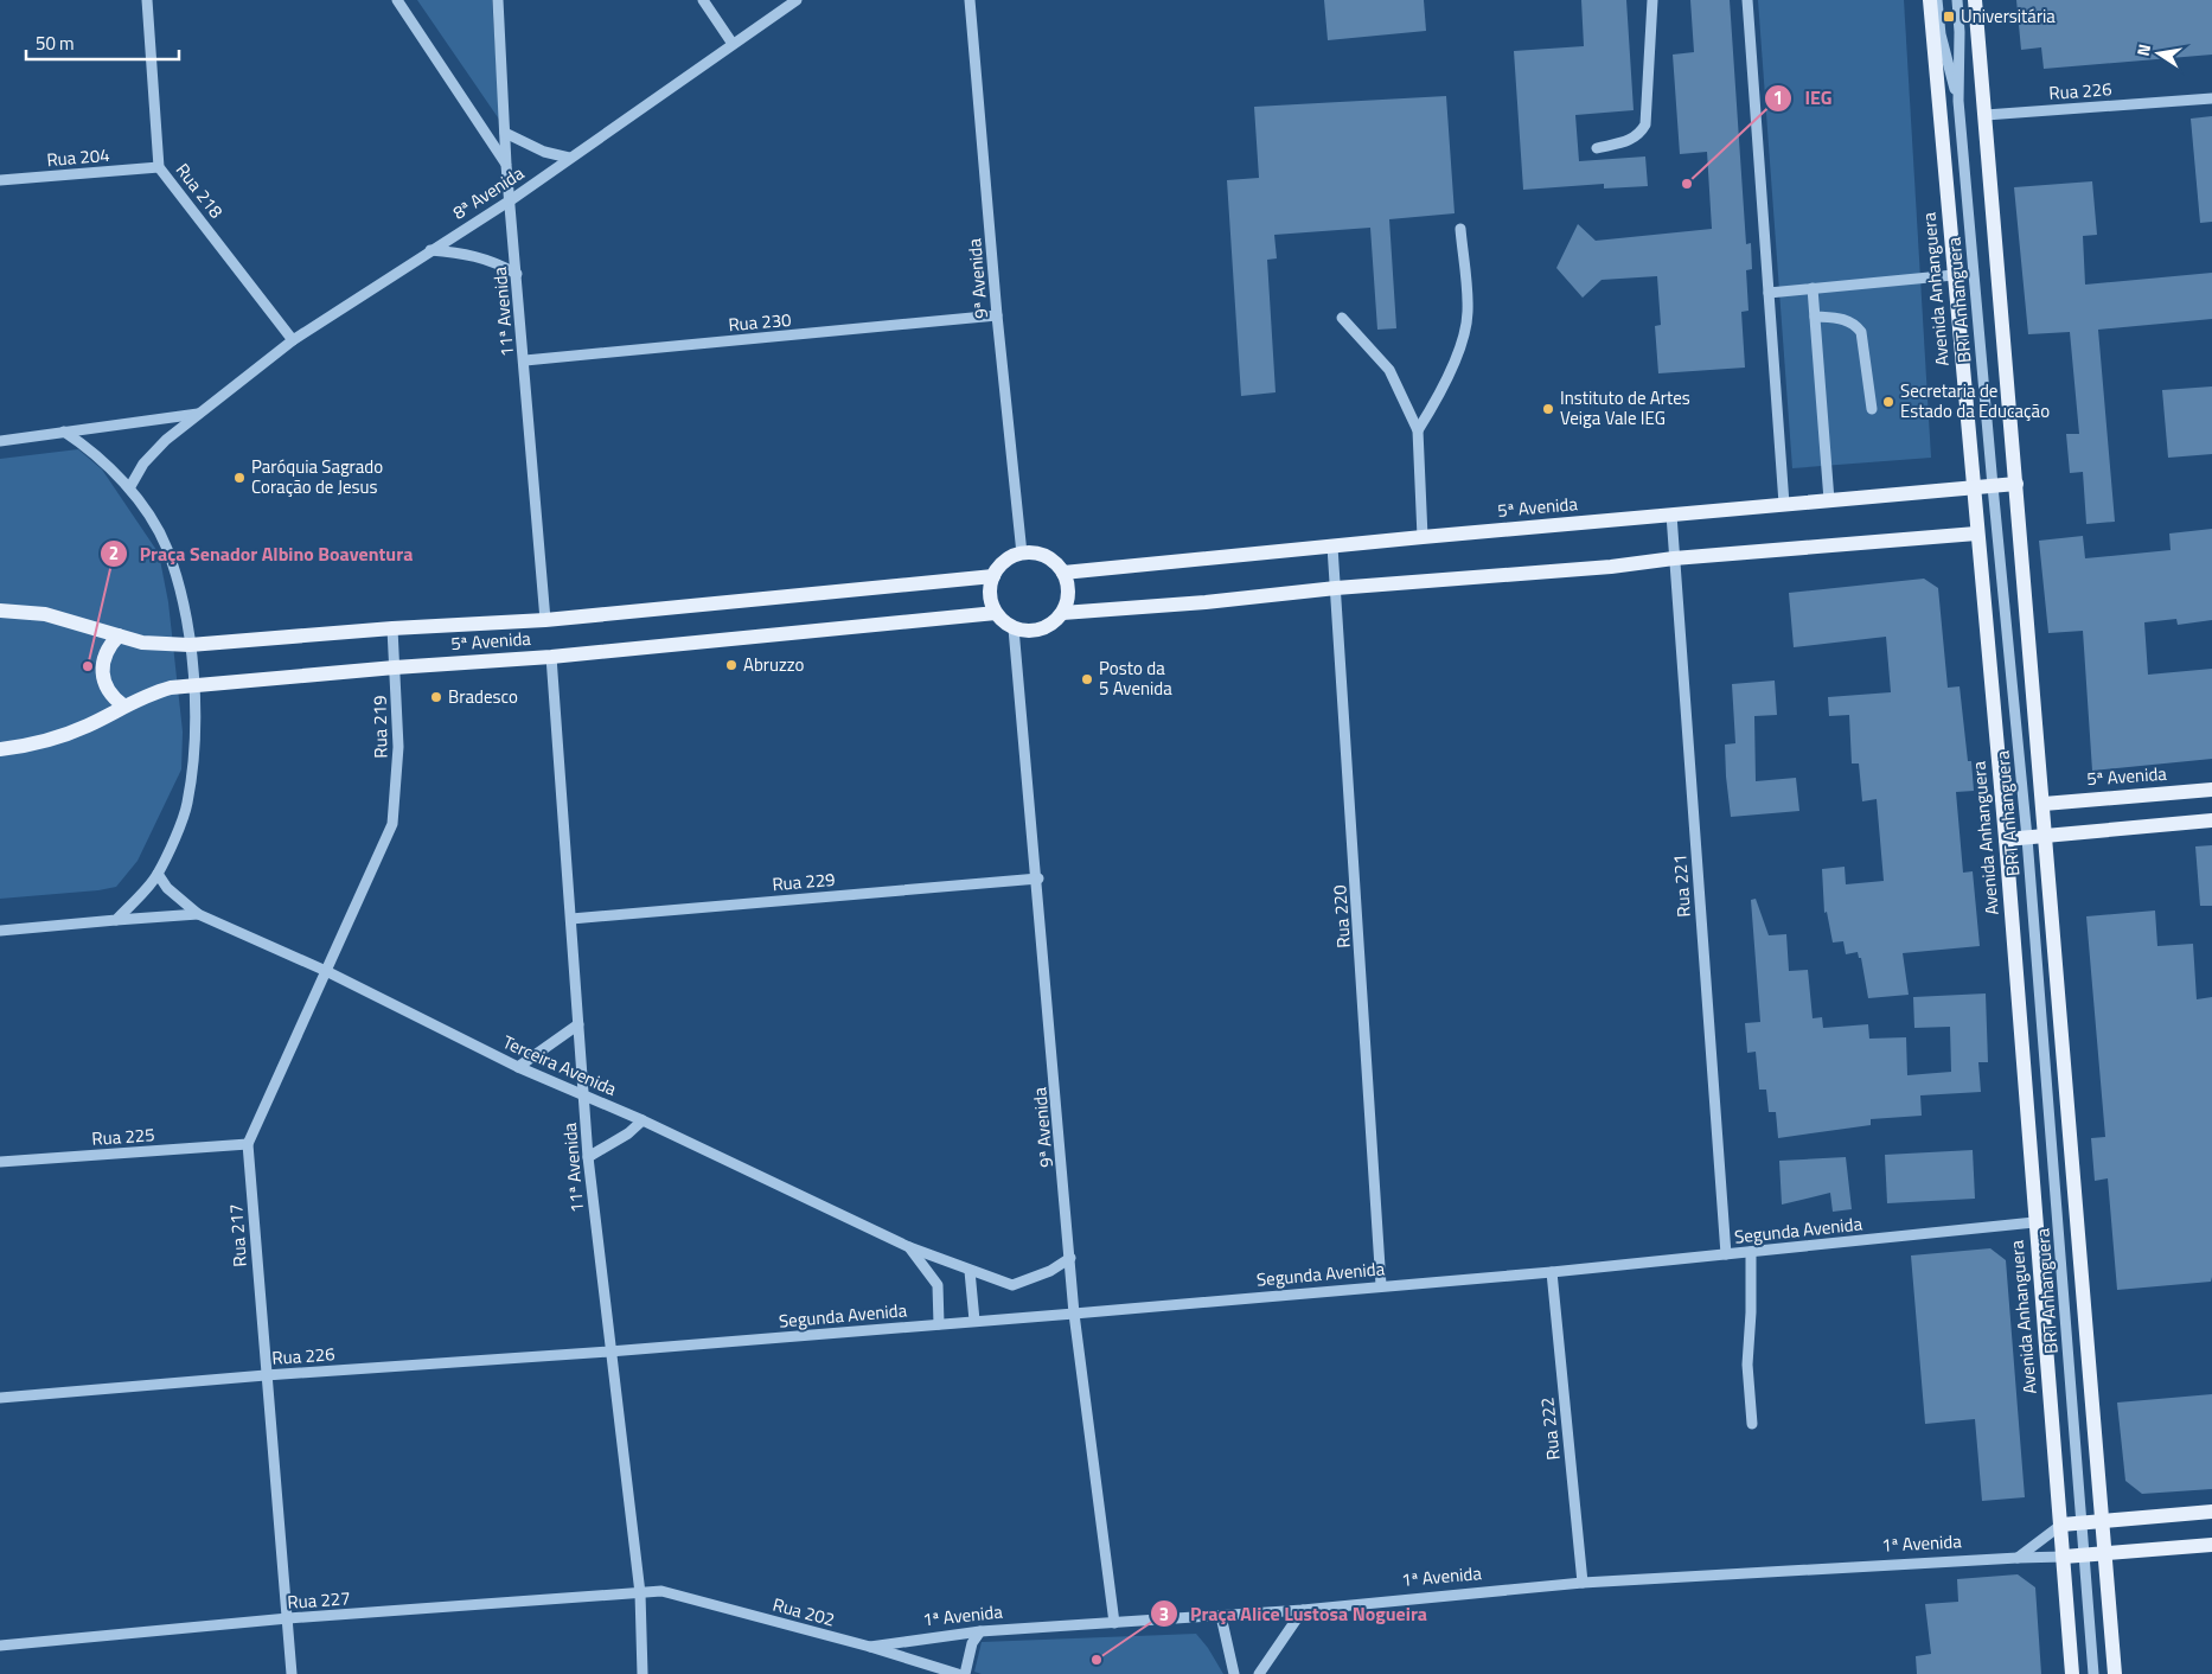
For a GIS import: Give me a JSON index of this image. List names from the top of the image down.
{
  "streets": {
    "main road": ["Avenida Anhanguera", "5ª Avenida"],
    "street": [
      "Rua 226",
      "Rua 204",
      "Rua 218",
      "8ª Avenida",
      "9ª Avenida",
      "BRT Anhanguera",
      "11ª Avenida",
      "Rua 230",
      "Rua 219",
      "Rua 229",
      "Rua 221",
      "Rua 220",
      "Terceira Avenida",
      "Rua 225",
      "Segunda Avenida",
      "Rua 217",
      "Rua 222",
      "1ª Avenida",
      "Rua 227",
      "Rua 202"
    ]
  },
  "crossings": [
    ["Rua 226", "11ª Avenida"],
    ["Rua 226", "Segunda Avenida"],
    ["Rua 226", "Rua 217"],
    ["Rua 204", "Rua 218"],
    ["Rua 218", "8ª Avenida"],
    ["8ª Avenida", "11ª Avenida"],
    ["9ª Avenida", "Rua 230"],
    ["9ª Avenida", "5ª Avenida"],
    ["9ª Avenida", "Rua 229"],
    ["9ª Avenida", "Terceira Avenida"],
    ["9ª Avenida", "Segunda Avenida"],
    ["9ª Avenida", "1ª Avenida"],
    ["Avenida Anhanguera", "5ª Avenida"],
    ["Avenida Anhanguera", "Segunda Avenida"],
    ["Avenida Anhanguera", "1ª Avenida"],
    ["BRT Anhanguera", "5ª Avenida"],
    ["11ª Avenida", "Rua 230"],
    ["11ª Avenida", "5ª Avenida"],
    ["11ª Avenida", "Rua 229"],
    ["11ª Avenida", "Terceira Avenida"],
    ["11ª Avenida", "Segunda Avenida"],
    ["11ª Avenida", "Rua 227"],
    ["11ª Avenida", "Rua 202"],
    ["5ª Avenida", "Rua 219"],
    ["5ª Avenida", "Rua 221"],
    ["5ª Avenida", "Rua 220"],
    ["Rua 219", "Rua 217"],
    ["Rua 221", "Segunda Avenida"],
    ["Rua 220", "Segunda Avenida"],
    ["Terceira Avenida", "Segunda Avenida"],
    ["Terceira Avenida", "Rua 217"],
    ["Rua 225", "Rua 217"],
    ["Segunda Avenida", "Rua 222"],
    ["Rua 217", "Rua 227"],
    ["Rua 222", "1ª Avenida"],
    ["1ª Avenida", "Rua 202"],
    ["Rua 227", "Rua 202"]
  ],
  "places": {
    "transit": ["Universitária"],
    "other": [
      "IEG",
      "Secretaria de Estado da Educação",
      "Instituto de Artes Veiga Vale IEG",
      "Paróquia Sagrado Coração de Jesus",
      "Abruzzo",
      "Praça Senador Albino Boaventura",
      "Posto da 5 Avenida",
      "Bradesco",
      "Praça Alice Lustosa Nogueira"
    ]
  },
  "scale_bar": "50 m",
  "north": "left"
}
